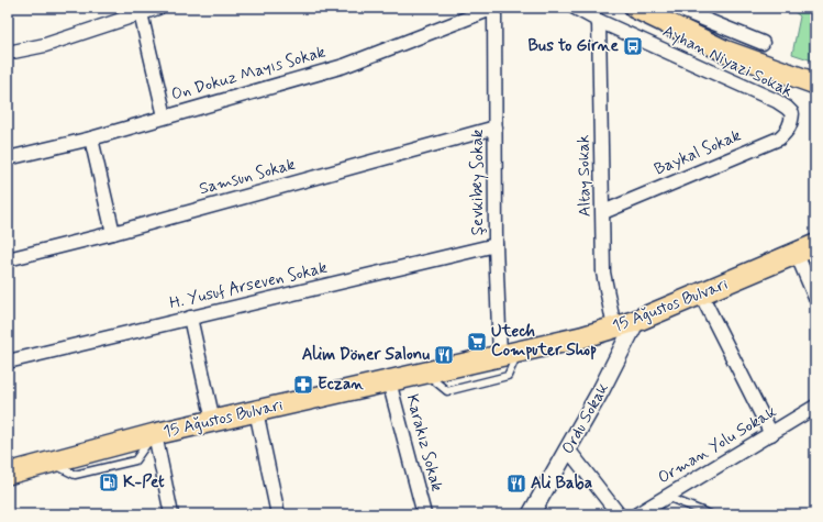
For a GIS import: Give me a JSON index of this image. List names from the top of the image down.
{
  "streets": {
    "main road": ["15 Ağustos Bulvari"],
    "street": [
      "Ayhan Niyazi Sokak",
      "On Dokuz Mayıs Sokak",
      "Baykal Sokak",
      "Altay Sokak",
      "Samsun Sokak",
      "Şevkibey Sokak",
      "H. Yusuf Arseven Sokak",
      "Ordu Sokak",
      "Karakız Sokak",
      "Orman Yolu Sokak"
    ]
  },
  "crossings": [
    ["Ayhan Niyazi Sokak", "Baykal Sokak"],
    ["Ayhan Niyazi Sokak", "Altay Sokak"],
    ["On Dokuz Mayıs Sokak", "Şevkibey Sokak"],
    ["Baykal Sokak", "Altay Sokak"],
    ["Altay Sokak", "15 Ağustos Bulvari"],
    ["Samsun Sokak", "Şevkibey Sokak"],
    ["Şevkibey Sokak", "H. Yusuf Arseven Sokak"],
    ["Şevkibey Sokak", "15 Ağustos Bulvari"],
    ["15 Ağustos Bulvari", "Ordu Sokak"],
    ["15 Ağustos Bulvari", "Karakız Sokak"]
  ],
  "places": {
    "bus stop": ["Bus to Girne"],
    "supermarket": ["Utech Computer Shop"],
    "restaurant": ["Alim Döner Salonu", "Ali Baba"],
    "pharmacy": ["Eczan"],
    "fuel station": ["K-Pet"]
  }
}
